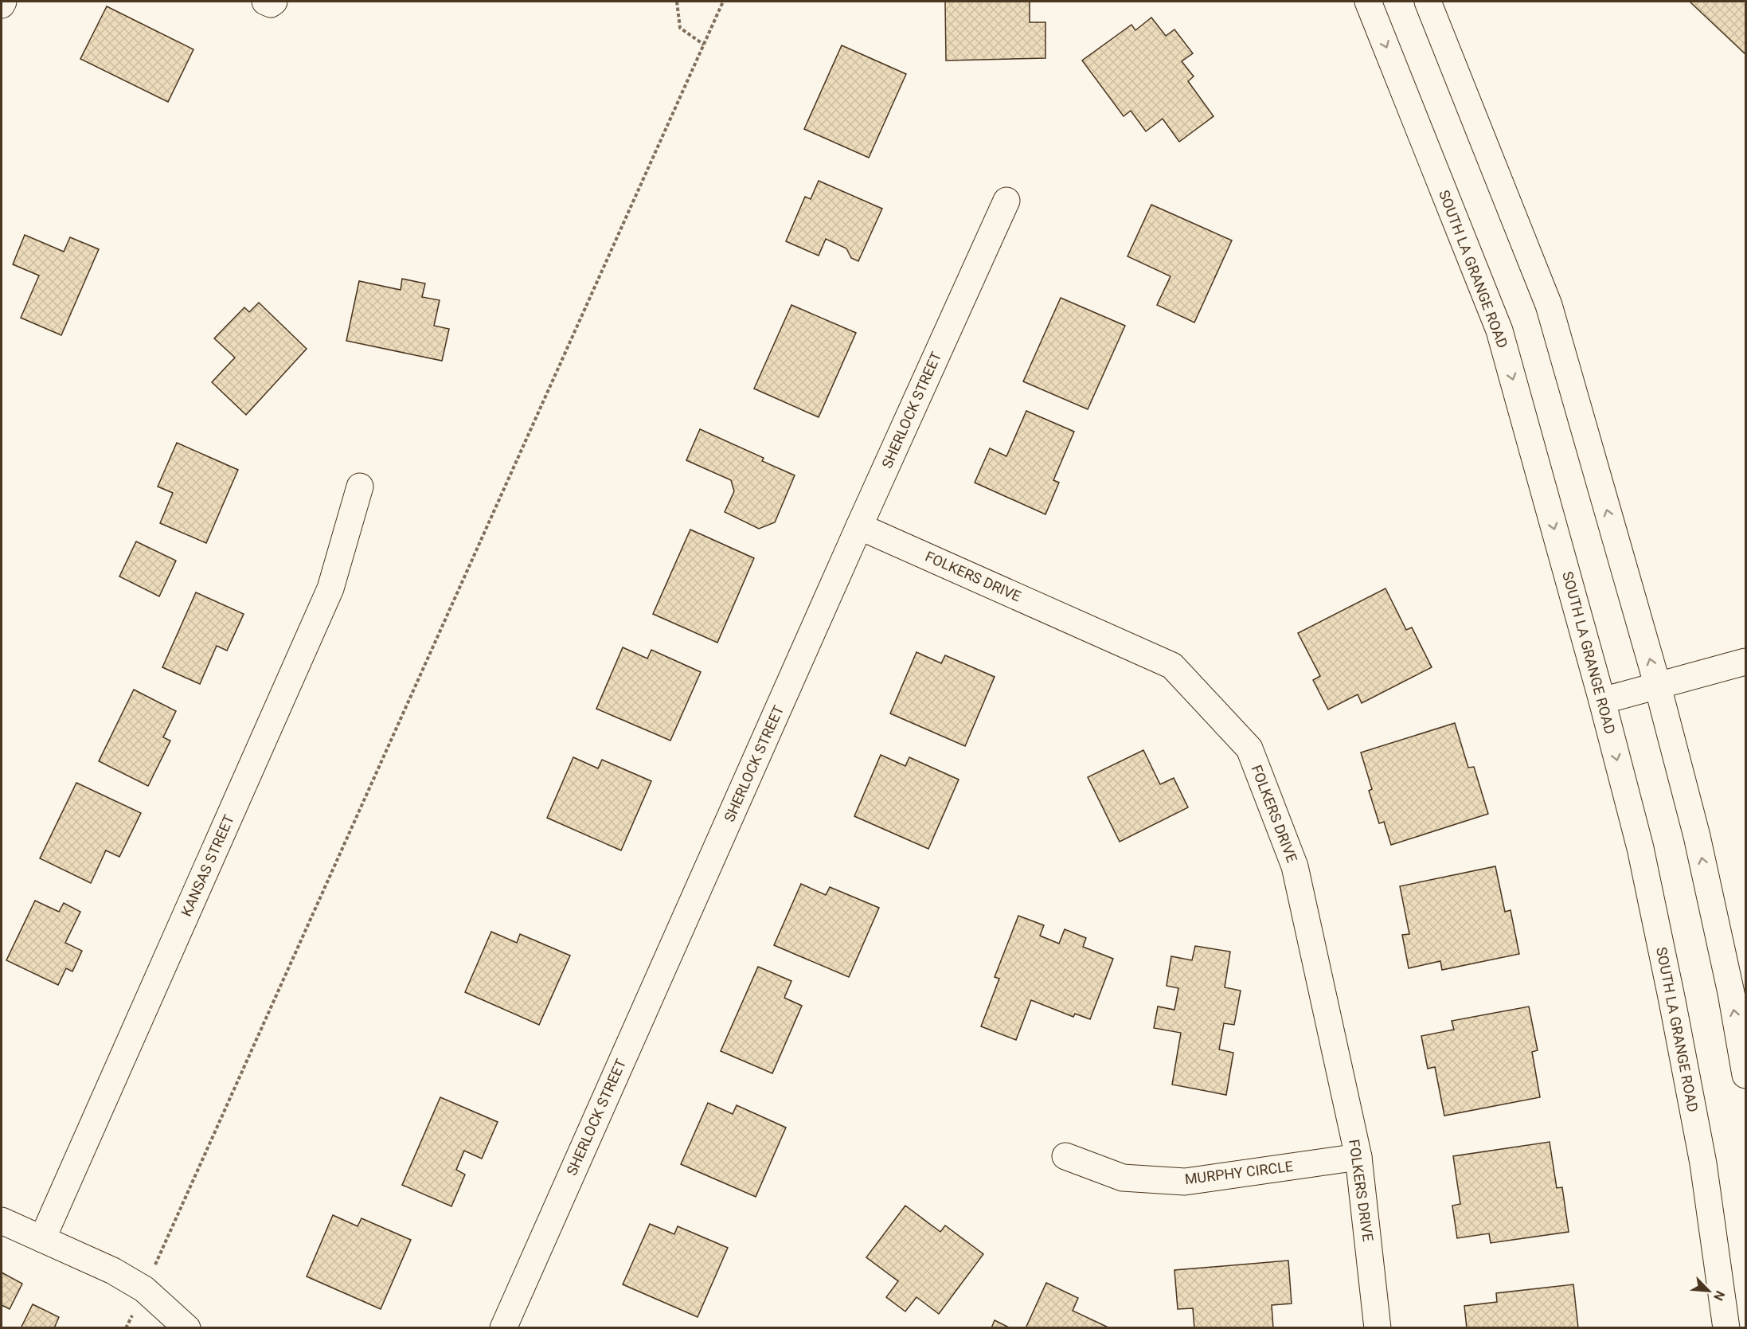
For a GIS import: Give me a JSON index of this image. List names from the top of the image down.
{
  "streets": {
    "street": [
      "SOUTH LA GRANGE ROAD",
      "SHERLOCK STREET",
      "FOLKERS DRIVE",
      "KANSAS STREET",
      "MURPHY CIRCLE"
    ]
  },
  "crossings": [
    ["SHERLOCK STREET", "FOLKERS DRIVE"],
    ["FOLKERS DRIVE", "MURPHY CIRCLE"]
  ],
  "north": "bottom right"
}
